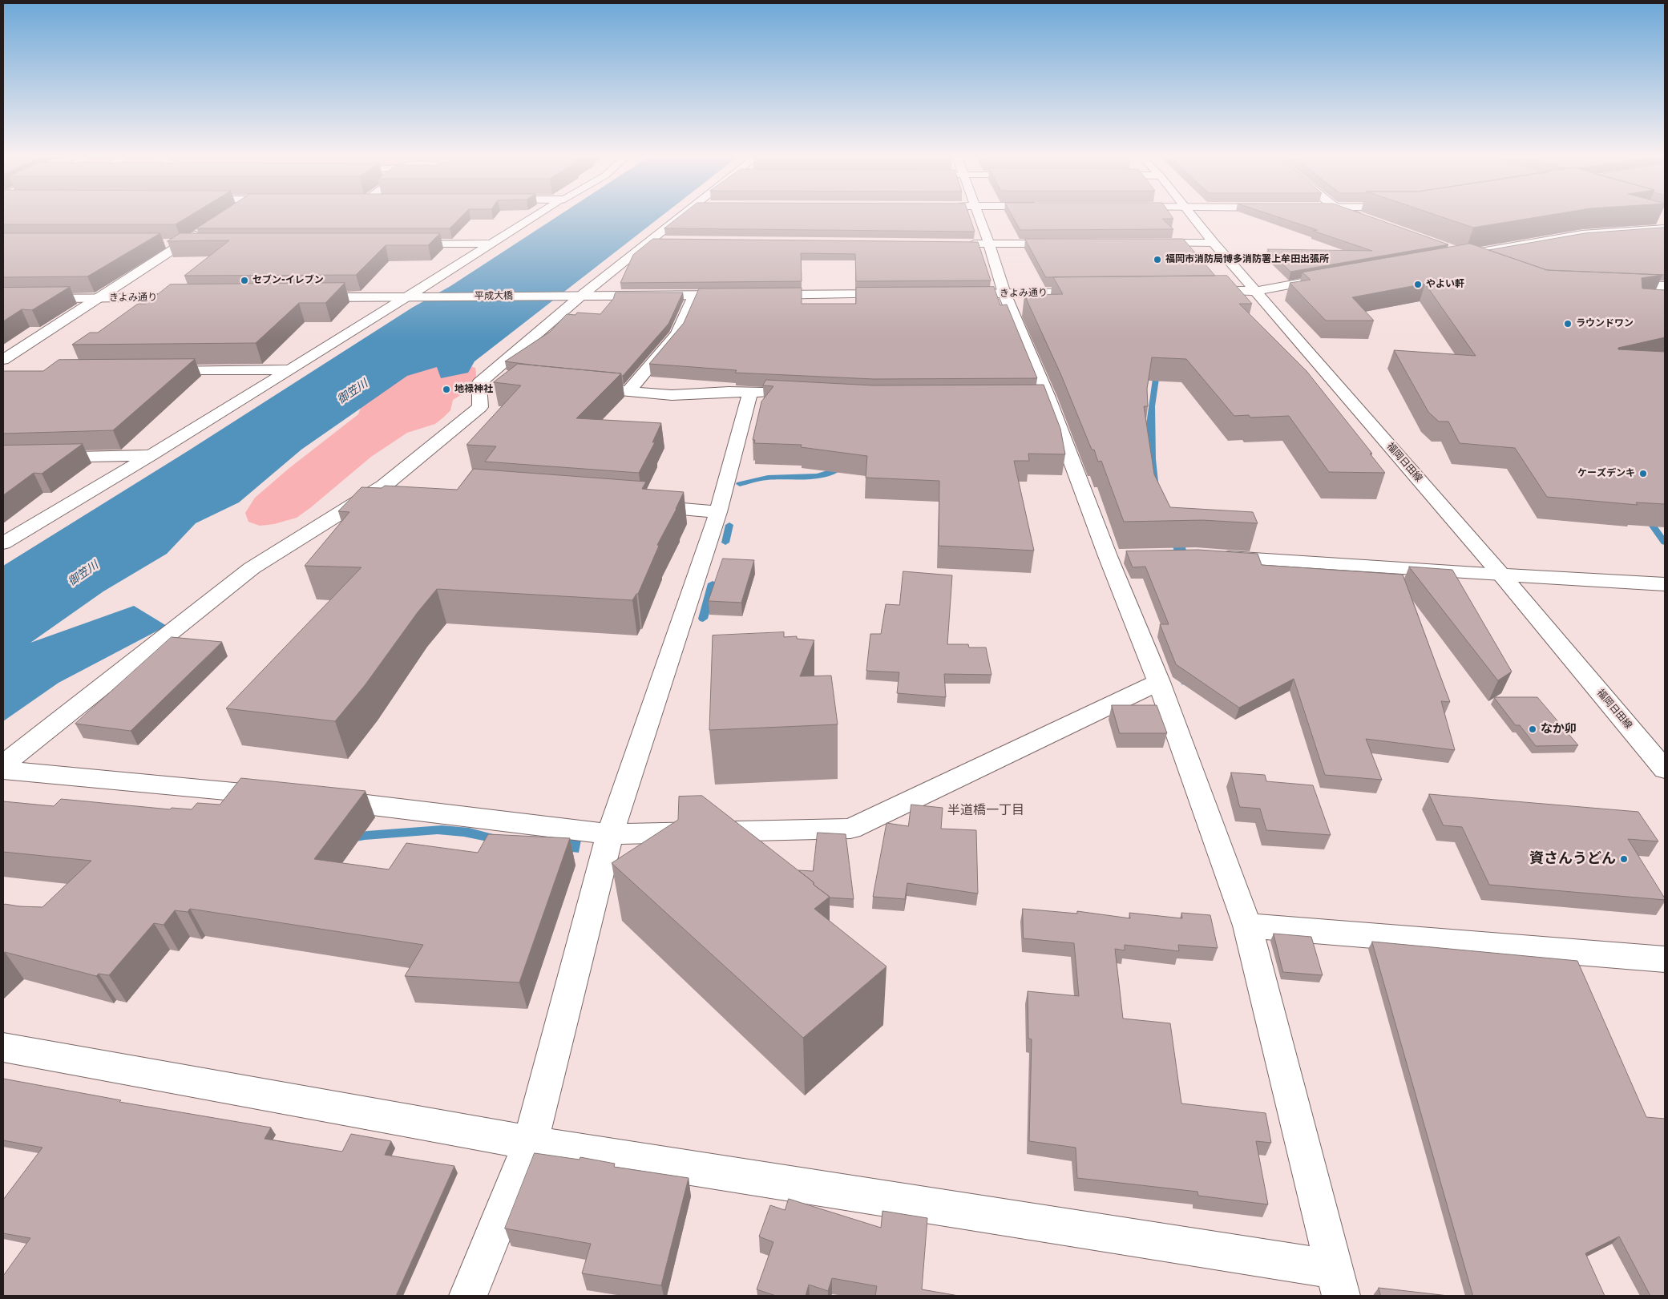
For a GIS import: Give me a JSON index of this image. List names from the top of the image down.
{
  "streets": {
    "street": ["きよみ通り", "平成大橋", "福岡日田線"]
  },
  "districts": ["半道橋一丁目"],
  "water": ["御笠川"],
  "places": [
    "福岡市消防局博多消防署上牟田出張所",
    "セブン-イレブン",
    "やよい軒",
    "ラウンドワン",
    "地禄神社",
    "ケーズデンキ",
    "なか卯",
    "資さんうどん"
  ]
}
